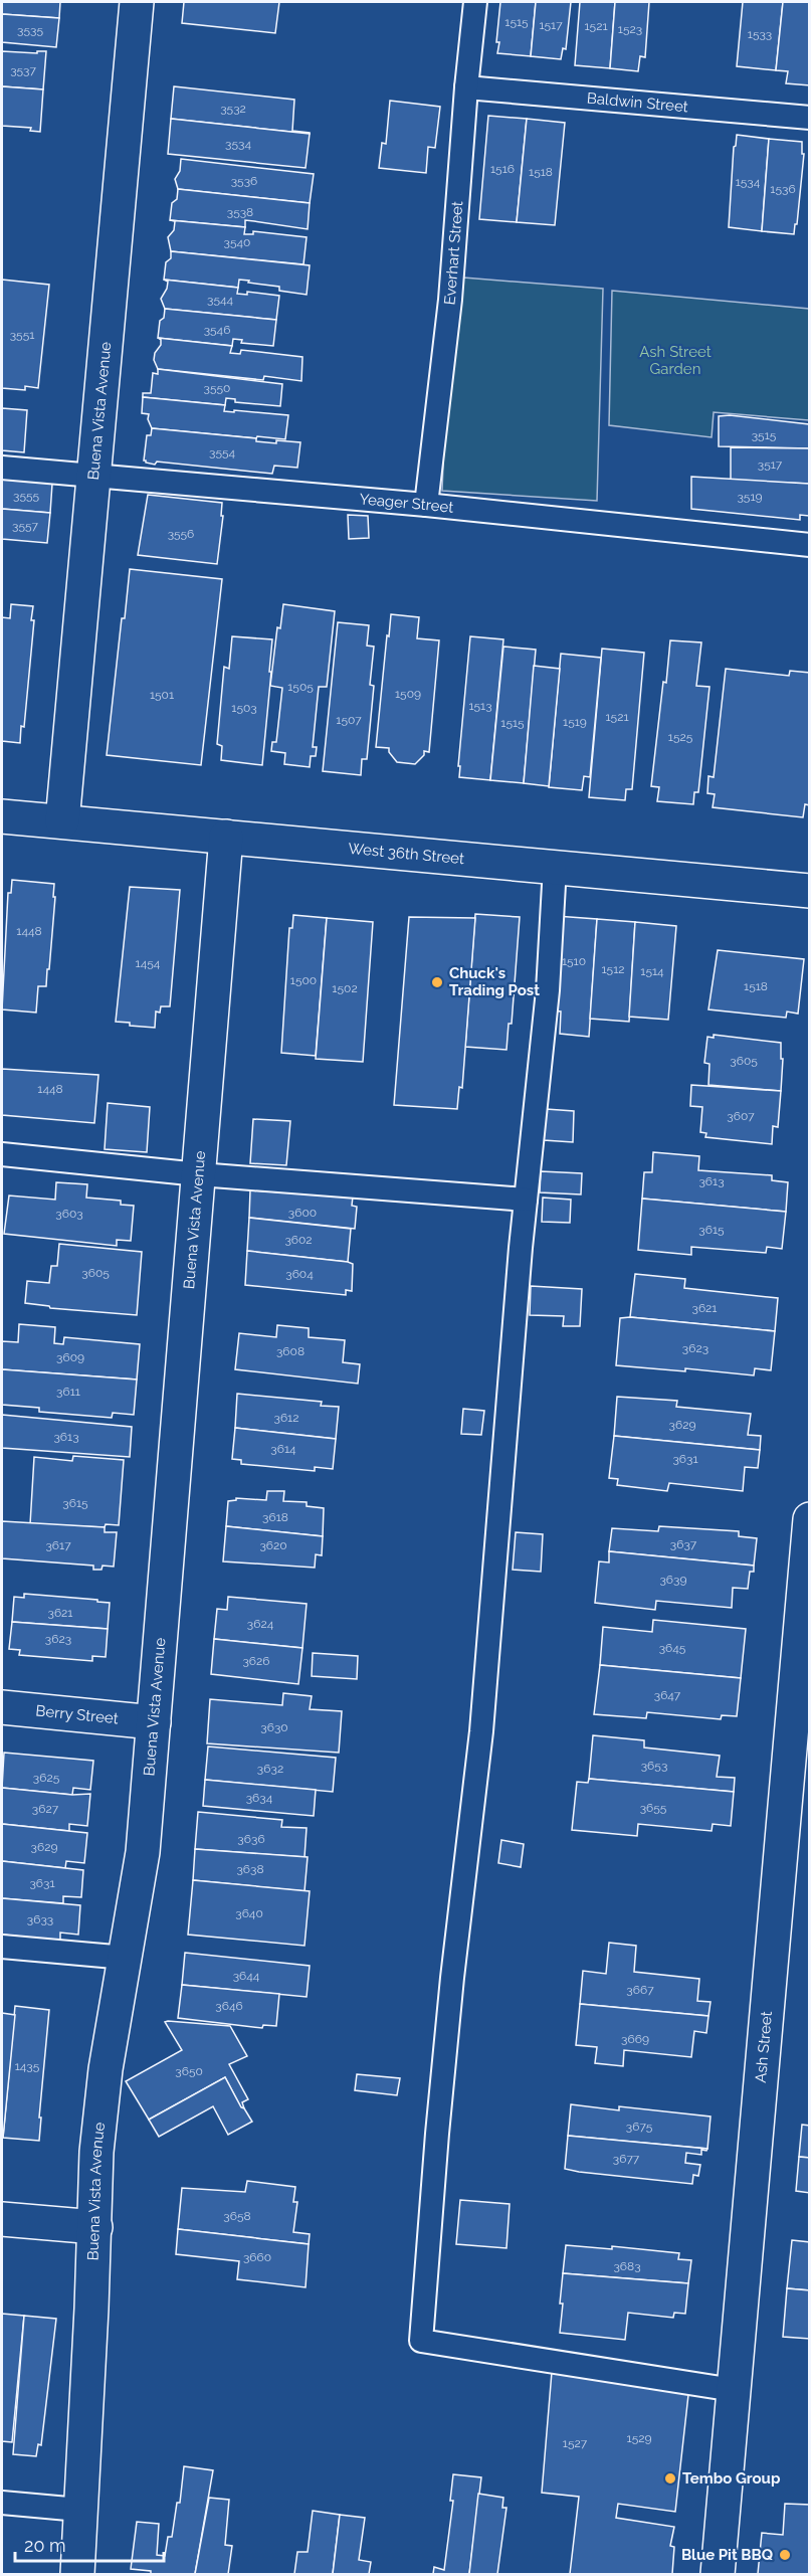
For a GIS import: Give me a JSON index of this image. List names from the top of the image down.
{
  "streets": {
    "street": [
      "Buena Vista Avenue",
      "West 36th Street",
      "Berry Street",
      "Ash Street"
    ],
    "lane": ["Baldwin Street", "Everhart Street", "Yeager Street"]
  },
  "crossings": [
    ["Baldwin Street", "Everhart Street"],
    ["Everhart Street", "Yeager Street"],
    ["Buena Vista Avenue", "Yeager Street"],
    ["Buena Vista Avenue", "West 36th Street"],
    ["Buena Vista Avenue", "Berry Street"]
  ],
  "parks": ["Ash Street Garden"],
  "places": ["Chuck's Trading Post", "Tembo Group", "Blue Pit BBQ"],
  "house_numbers": [
    "1515",
    "1517",
    "1521",
    "1523",
    "3535",
    "1533",
    "3537",
    "3532",
    "3534",
    "1516",
    "1518",
    "3536",
    "1534",
    "1536",
    "3538",
    "3540",
    "3544",
    "3546",
    "3551",
    "3550",
    "3515",
    "3554",
    "3517",
    "3555",
    "3519",
    "3557",
    "3556",
    "1505",
    "1509",
    "1501",
    "1513",
    "1503",
    "1521",
    "1507",
    "1519",
    "1515",
    "1525",
    "1448",
    "1510",
    "1454",
    "1512",
    "1514",
    "1500",
    "1518",
    "1502",
    "3605",
    "1448",
    "3607",
    "3613",
    "3600",
    "3603",
    "3615",
    "3602",
    "3605",
    "3604",
    "3621",
    "3623",
    "3608",
    "3609",
    "3611",
    "3612",
    "3629",
    "3613",
    "3614",
    "3631",
    "3615",
    "3618",
    "3637",
    "3617",
    "3620",
    "3639",
    "3621",
    "3624",
    "3623",
    "3645",
    "3626",
    "3647",
    "3630",
    "3653",
    "3632",
    "3625",
    "3634",
    "3655",
    "3627",
    "3636",
    "3629",
    "3638",
    "3631",
    "3640",
    "3633",
    "3644",
    "3667",
    "3646",
    "3669",
    "1435",
    "3650",
    "3675",
    "3677",
    "3658",
    "3660",
    "3683",
    "1529",
    "1527"
  ],
  "scale_bar": "20 m"
}
